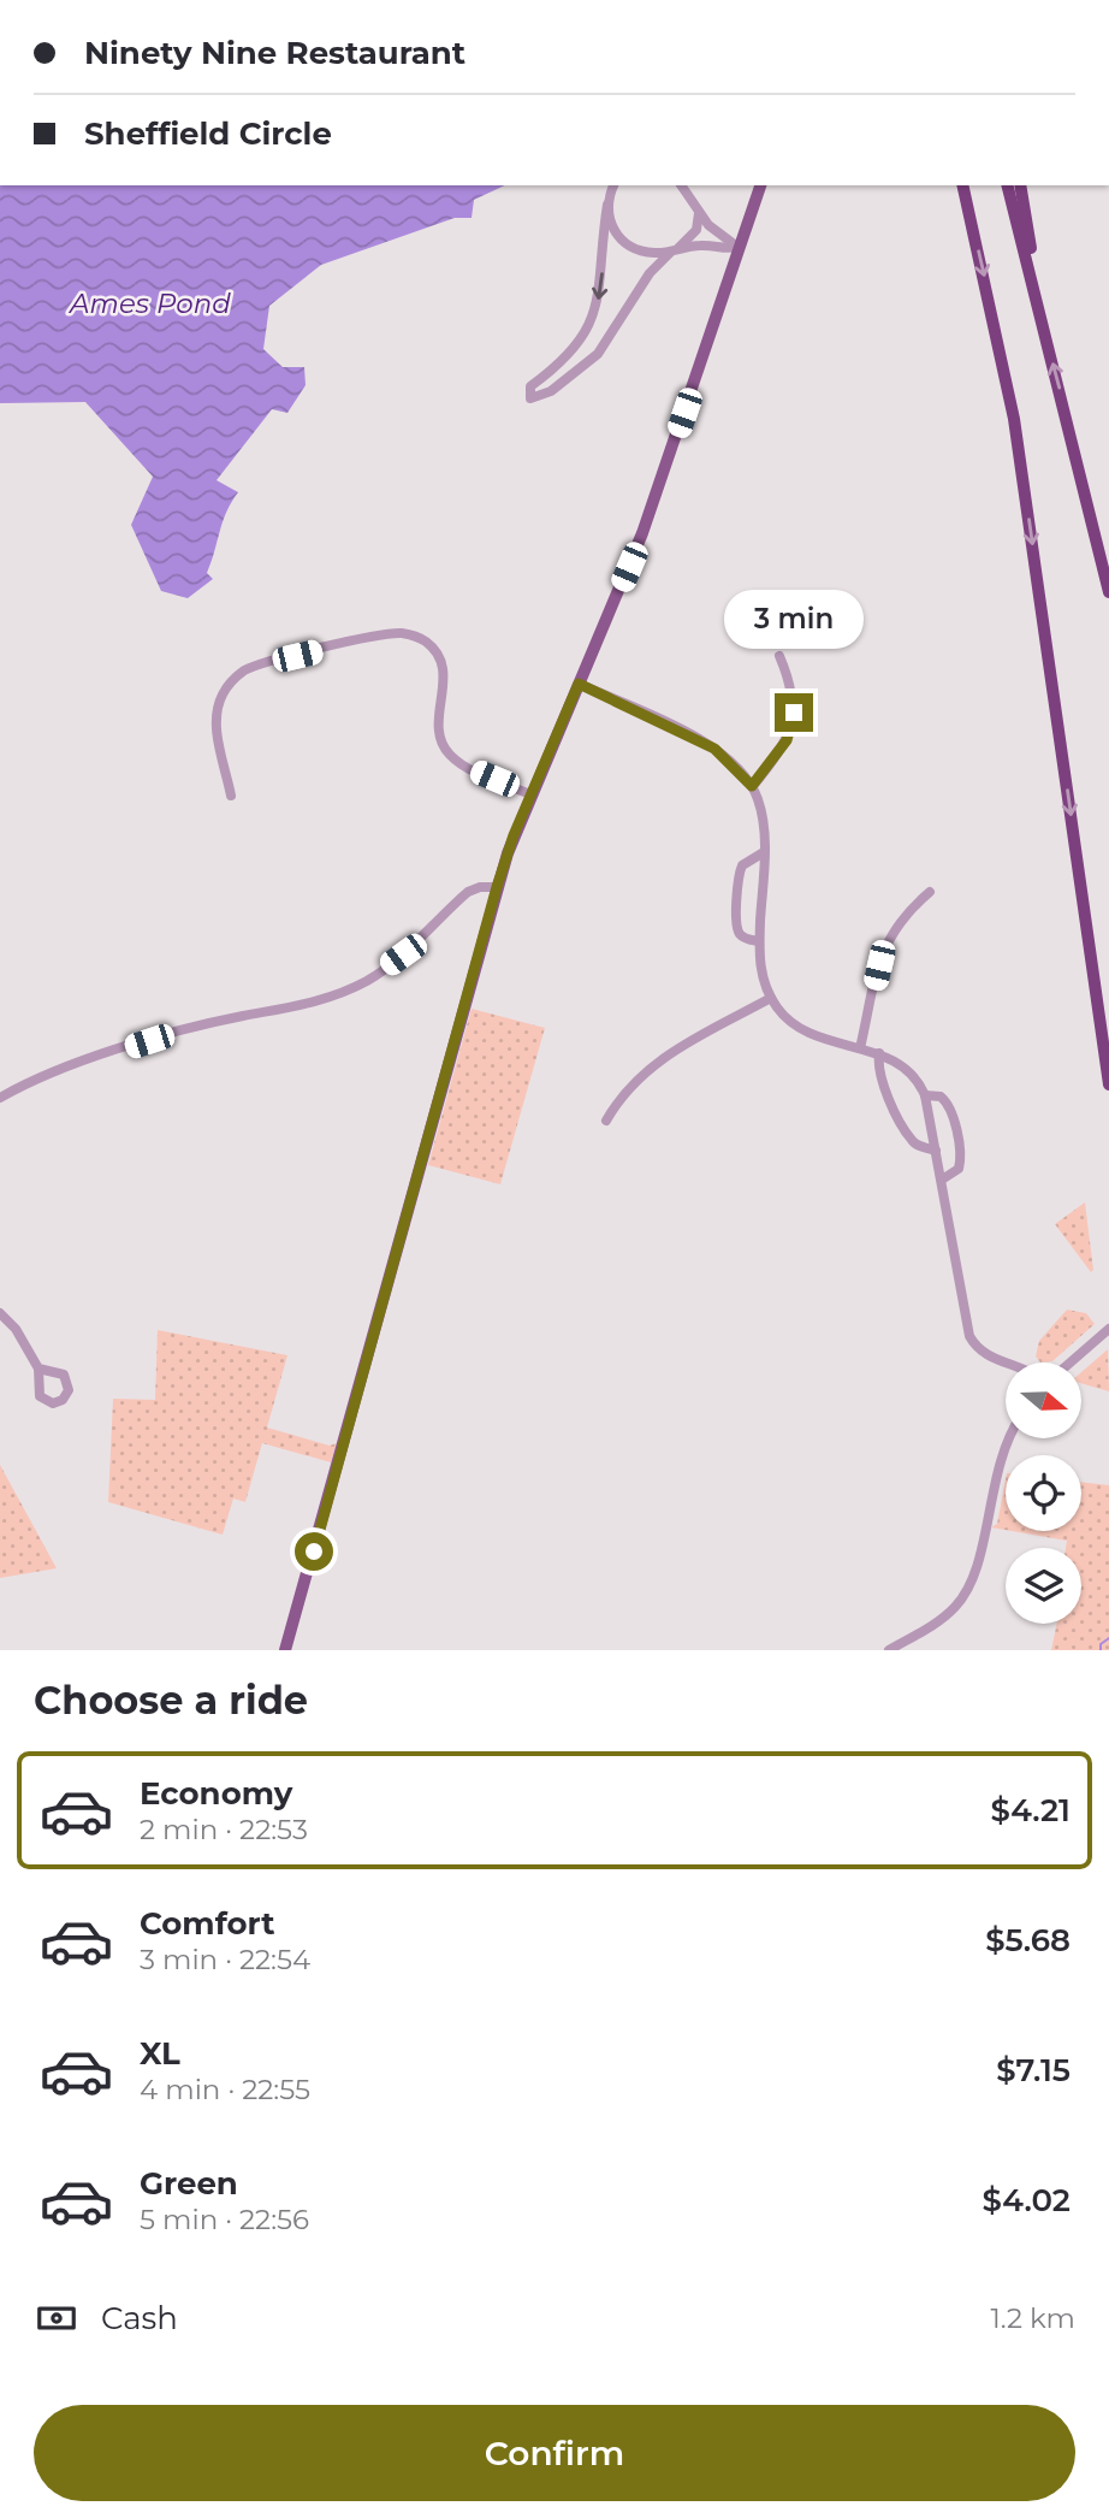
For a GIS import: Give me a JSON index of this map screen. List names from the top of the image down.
{
  "water": ["Ames Pond"],
  "north": "right",
  "page": {
    "banner": ["Ninety Nine Restaurant", "Sheffield Circle"],
    "bubble": "3 min",
    "heading": "Choose a ride",
    "list": [
      {
        "name": "Economy",
        "note": "2 min · 22:53",
        "value": "$4.21"
      },
      {
        "name": "Comfort",
        "note": "3 min · 22:54",
        "value": "$5.68"
      },
      {
        "name": "XL",
        "note": "4 min · 22:55",
        "value": "$7.15"
      },
      {
        "name": "Green",
        "note": "5 min · 22:56",
        "value": "$4.02"
      }
    ],
    "pay": ["Cash", "1.2 km"],
    "buttons": "Confirm"
  }
}
